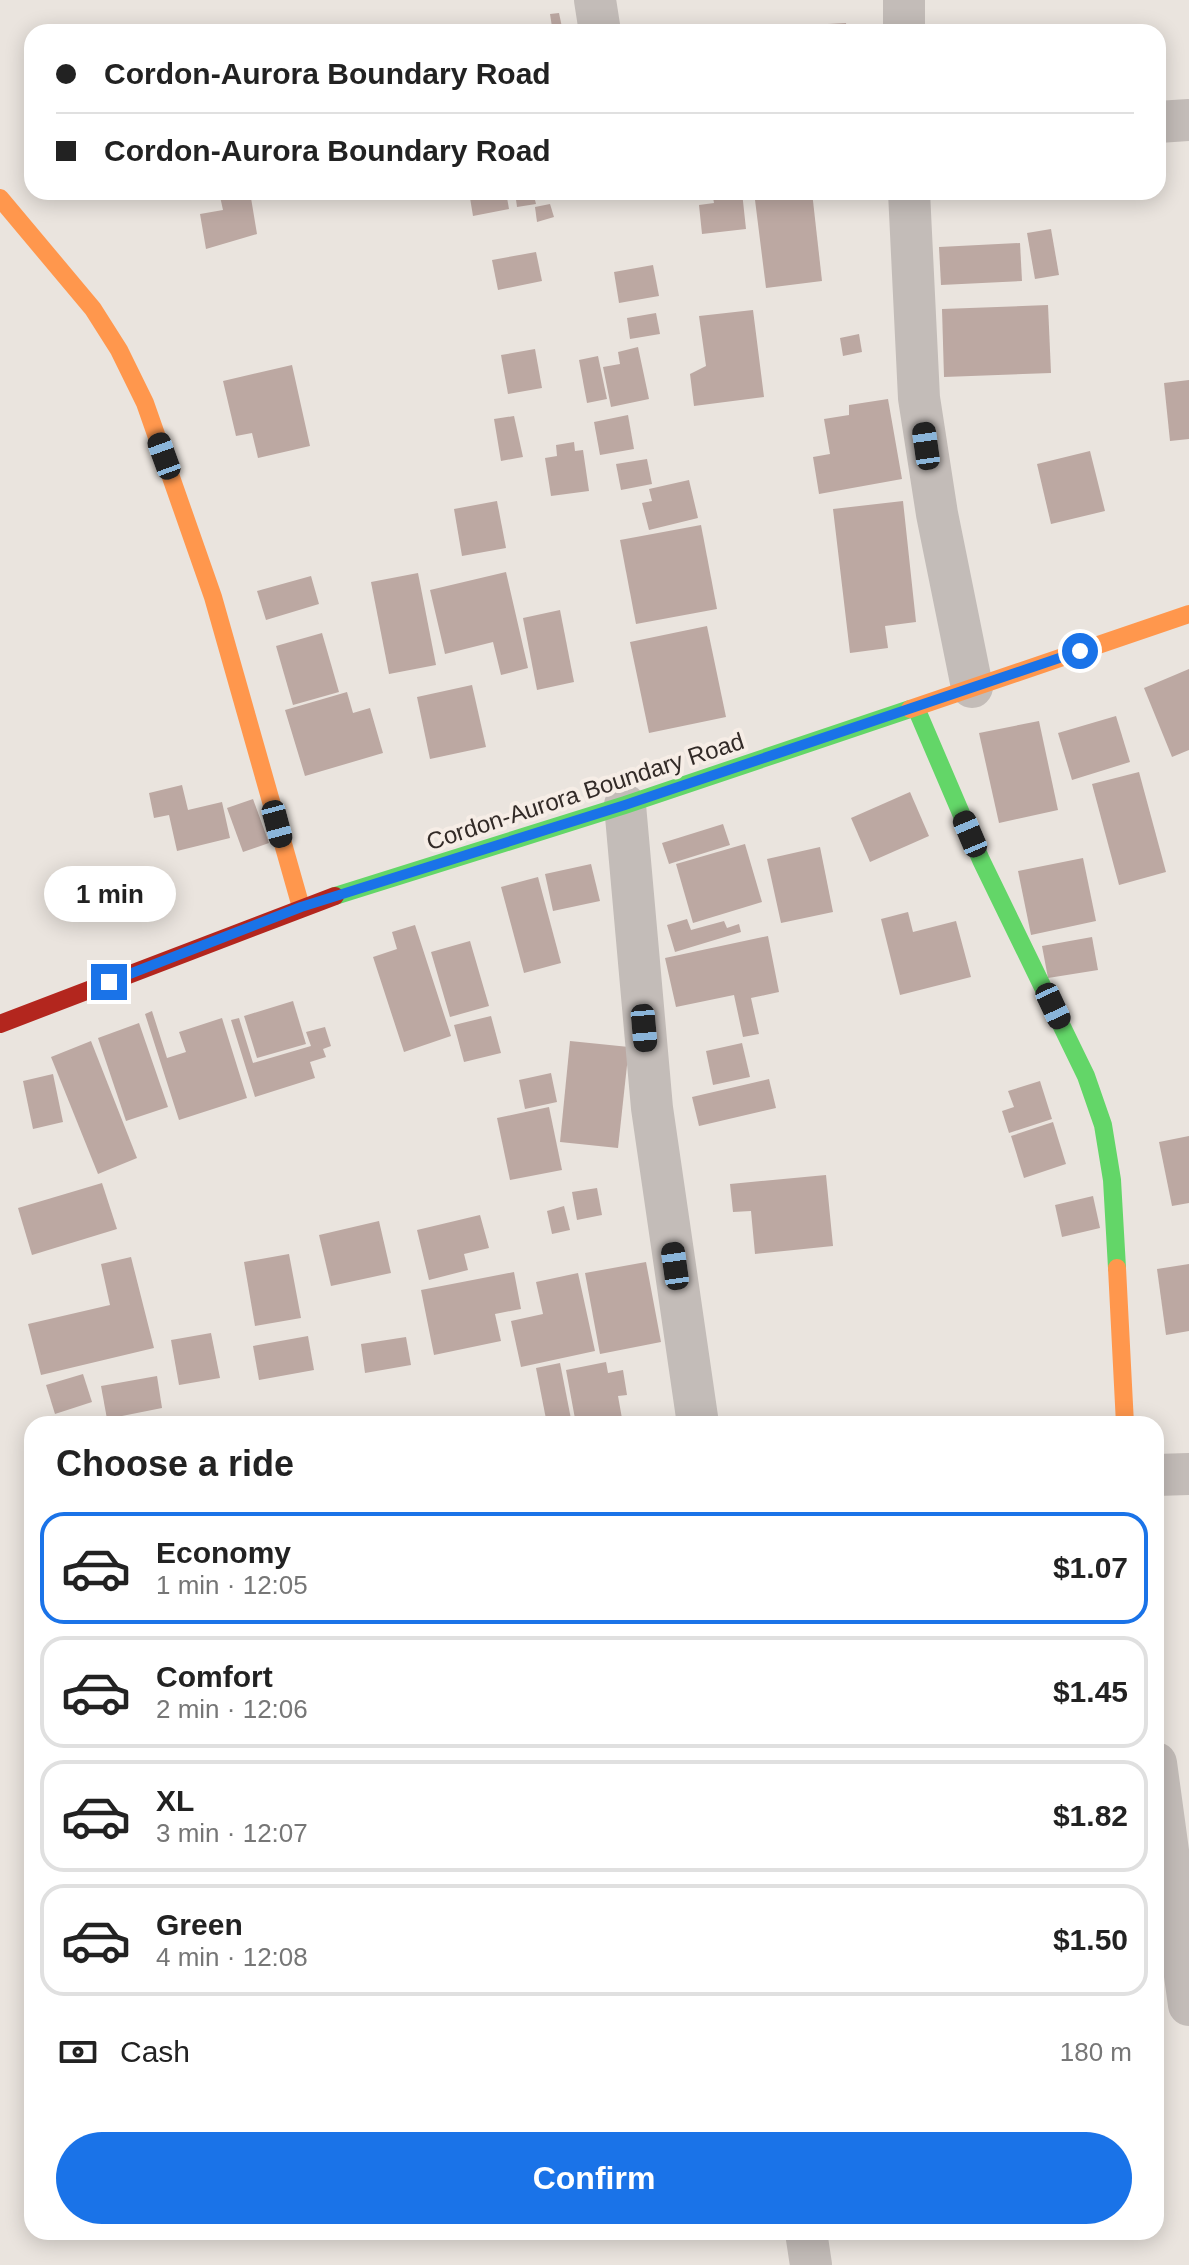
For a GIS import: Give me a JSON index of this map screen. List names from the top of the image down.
{
  "streets": {
    "street": ["Cordon-Aurora Boundary Road"]
  },
  "page": {
    "banner": ["Cordon-Aurora Boundary Road", "Cordon-Aurora Boundary Road"],
    "bubble": "1 min",
    "heading": "Choose a ride",
    "list": [
      {
        "name": "Economy",
        "note": "1 min · 12:05",
        "value": "$1.07"
      },
      {
        "name": "Comfort",
        "note": "2 min · 12:06",
        "value": "$1.45"
      },
      {
        "name": "XL",
        "note": "3 min · 12:07",
        "value": "$1.82"
      },
      {
        "name": "Green",
        "note": "4 min · 12:08",
        "value": "$1.50"
      }
    ],
    "pay": ["Cash", "180 m"],
    "buttons": "Confirm"
  }
}
